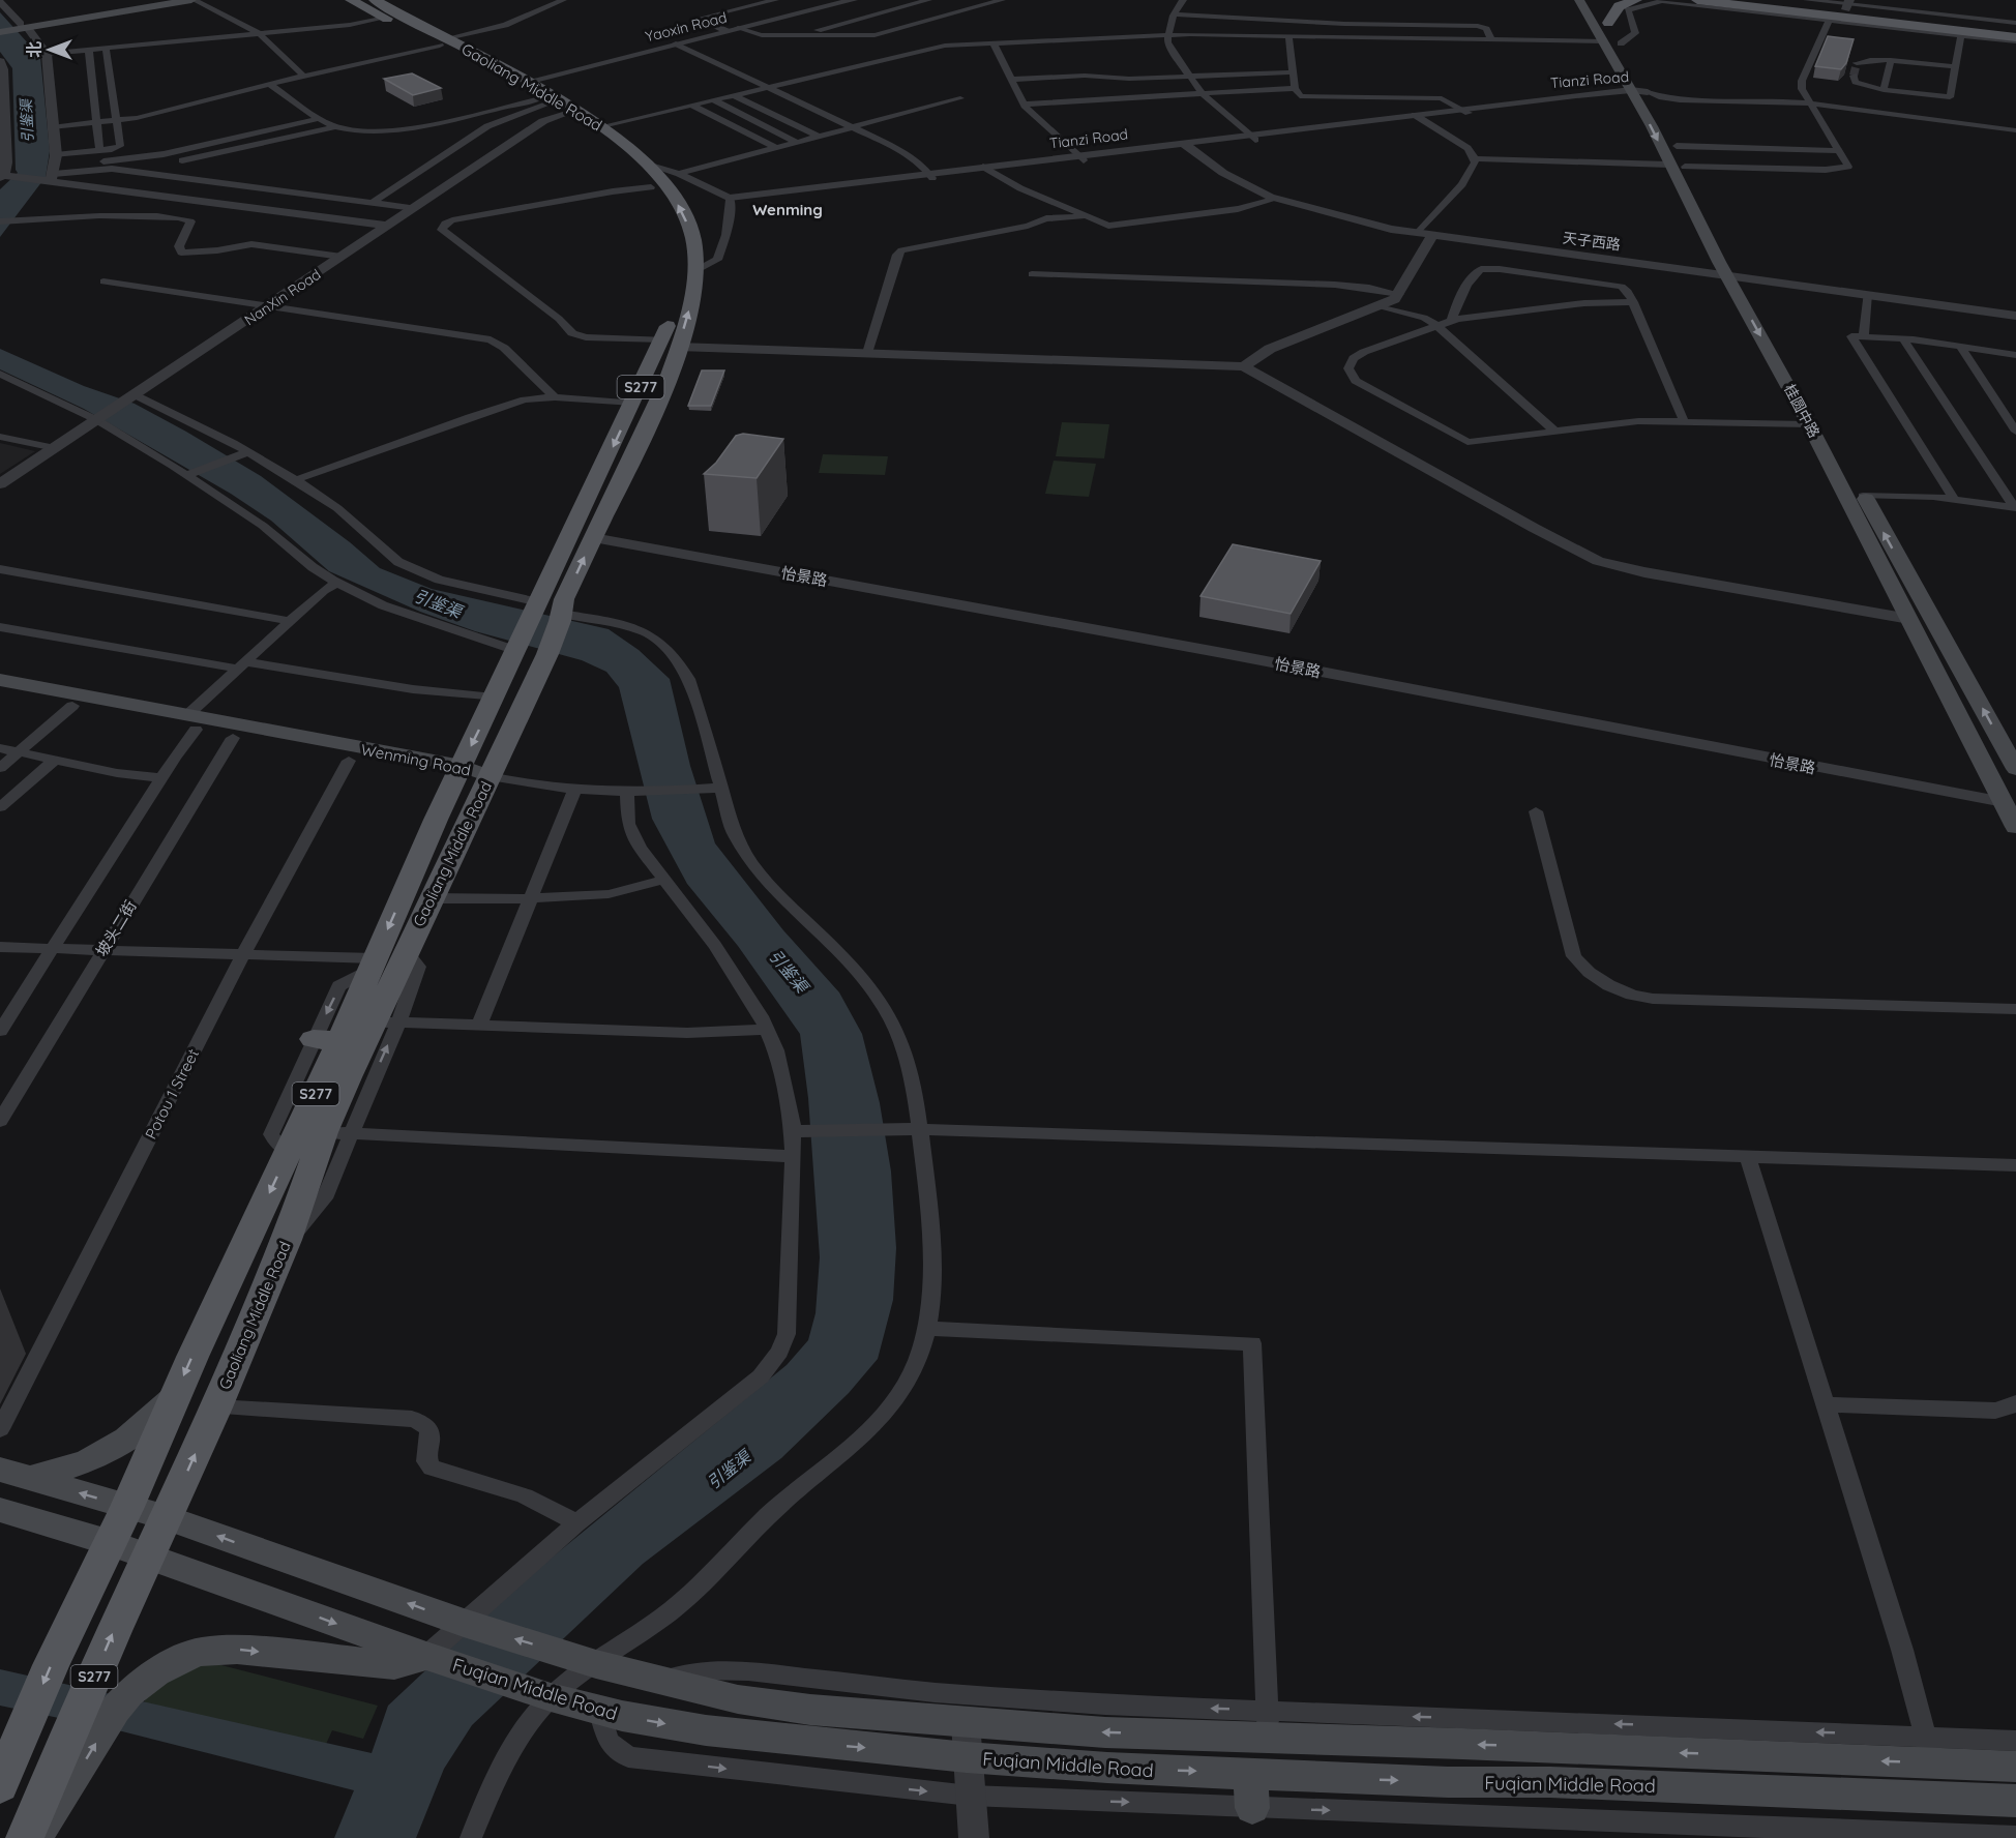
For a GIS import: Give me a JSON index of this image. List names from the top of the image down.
{
  "streets": {
    "main road": [
      "Gaoliang Middle Road",
      "S277",
      "桂圆中路",
      "Wenming Road",
      "Fuqian Middle Road"
    ],
    "street": [
      "Yaoxin Road",
      "Tianzi Road",
      "天子西路",
      "NanXin Road",
      "怡景路",
      "坡头二街",
      "Potou 1 Street"
    ]
  },
  "crossings": [
    ["Yaoxin Road", "Gaoliang Middle Road"],
    ["Tianzi Road", "天子西路"],
    ["Tianzi Road", "桂圆中路"],
    ["Gaoliang Middle Road", "NanXin Road"],
    ["Gaoliang Middle Road", "怡景路"],
    ["Gaoliang Middle Road", "Wenming Road"],
    ["Gaoliang Middle Road", "Fuqian Middle Road"],
    ["天子西路", "桂圆中路"],
    ["桂圆中路", "怡景路"],
    ["Wenming Road", "坡头二街"],
    ["Wenming Road", "Potou 1 Street"]
  ],
  "districts": ["Wenming"],
  "water": ["引鉴渠"],
  "north": "left"
}
